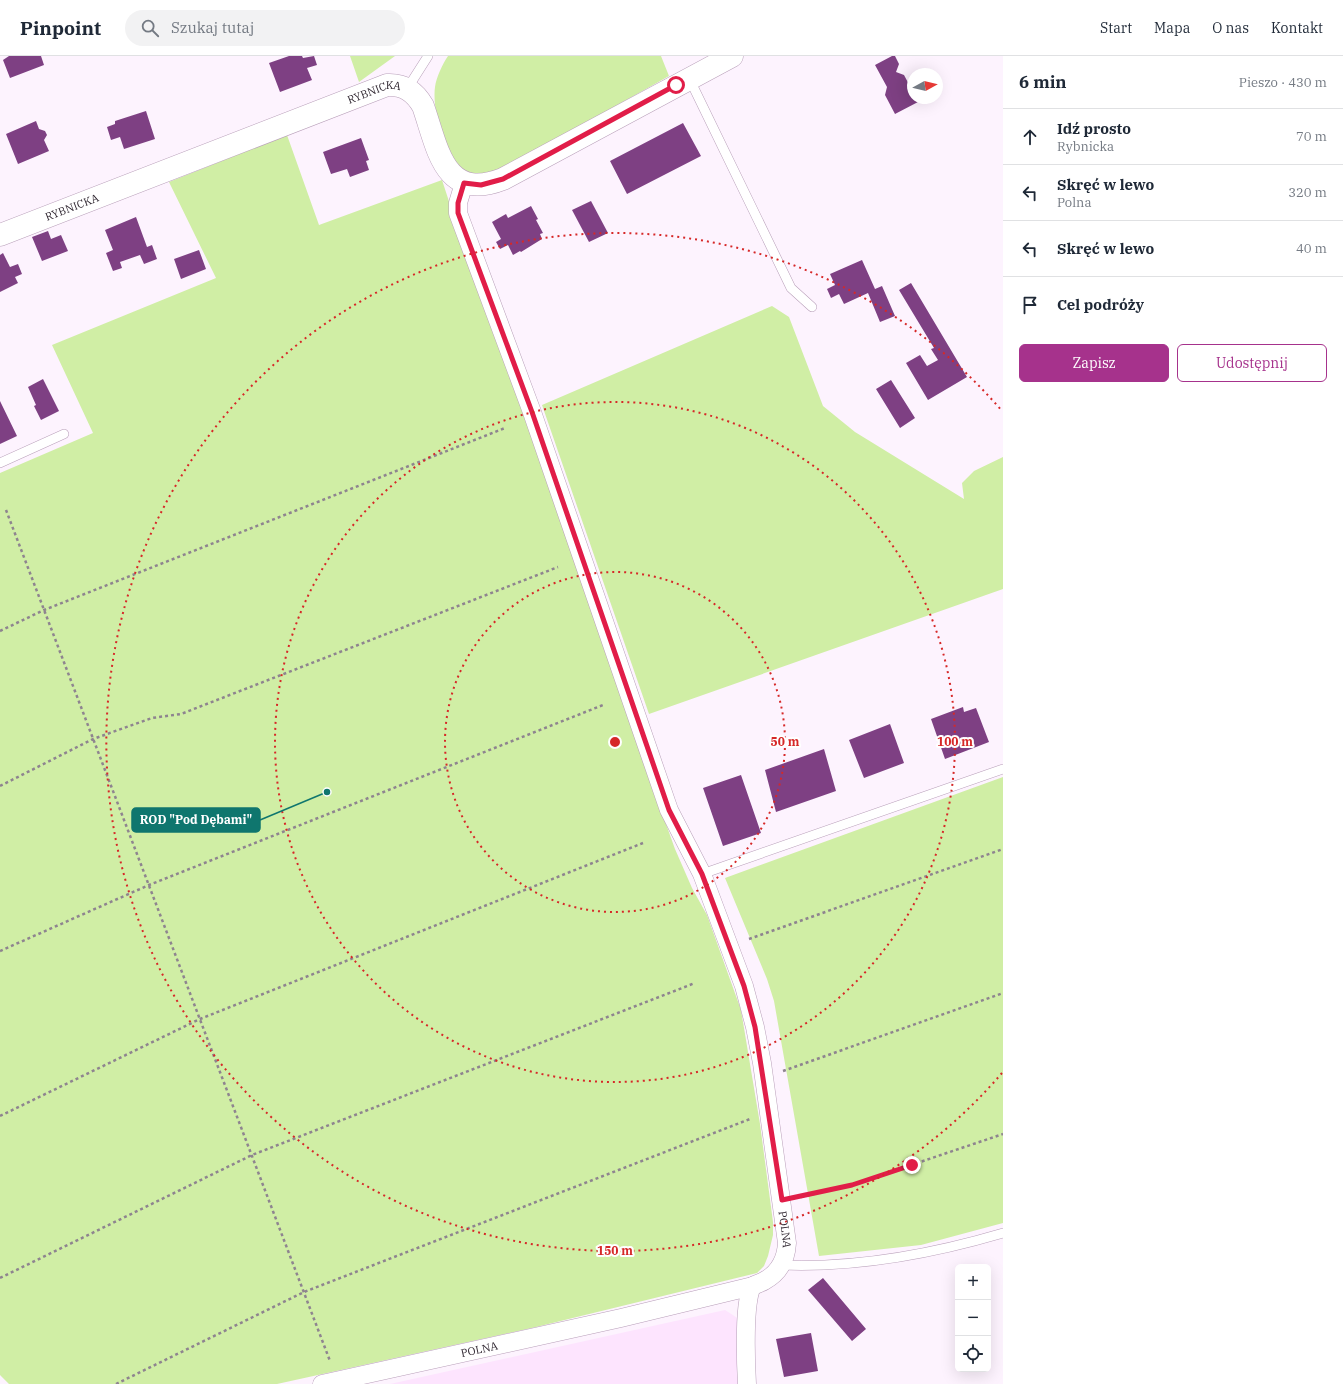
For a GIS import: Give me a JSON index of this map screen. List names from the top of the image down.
{
  "streets": {
    "street": ["RYBNICKA", "POLNA"]
  },
  "crossings": [
    ["RYBNICKA", "POLNA"]
  ],
  "places": ["ROD \"Pod Dębami\""],
  "north": "right",
  "page": {
    "header": "Pinpoint",
    "search": "Szukaj tutaj",
    "nav": [
      "Start",
      "Mapa",
      "O nas",
      "Kontakt"
    ],
    "heading": ["6 min", "Pieszo · 430 m"],
    "list": [
      ["Idź prosto", "Rybnicka", "70 m"],
      ["Skręć w lewo", "Polna", "320 m"],
      ["Skręć w lewo", "40 m"],
      "Cel podróży"
    ],
    "buttons": ["Zapisz", "Udostępnij"],
    "map_buttons": ["+", "−"]
  },
  "rings": ["50 m", "100 m", "150 m"]
}
